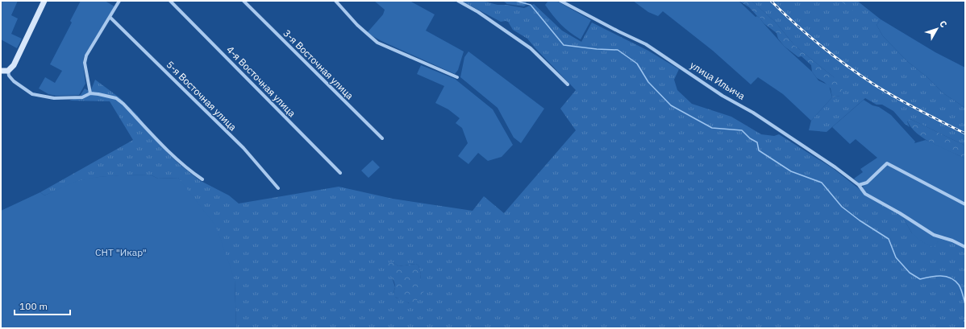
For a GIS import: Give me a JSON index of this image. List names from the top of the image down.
{
  "streets": {
    "street": [
      "3-я Восточная улица",
      "улица Ильича",
      "4-я Восточная улица",
      "5-я Восточная улица"
    ]
  },
  "parks": ["СНТ \"Икар\""],
  "scale_bar": "100 m",
  "north": "top right"
}
